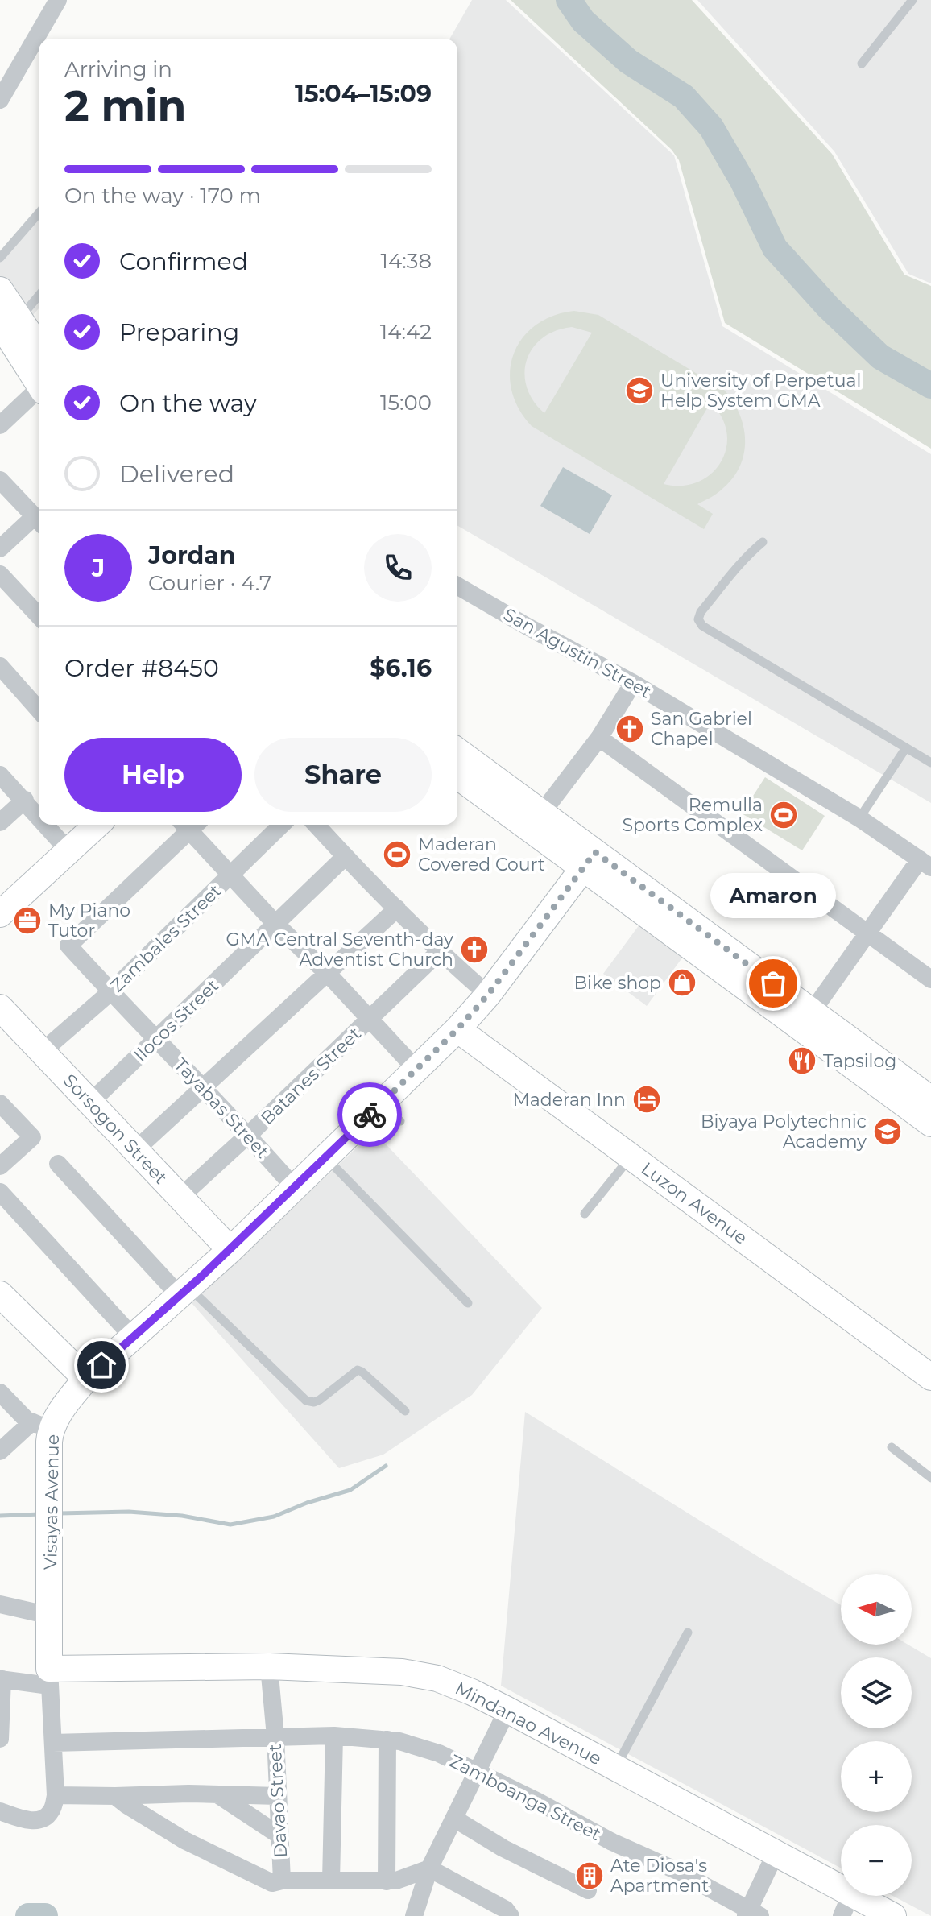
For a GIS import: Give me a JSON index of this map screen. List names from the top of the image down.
{
  "streets": {
    "street": [
      "San Agustin Street",
      "Zambales Street",
      "Ilocos Street",
      "Batanes Street",
      "Tayabas Street",
      "Sorsogon Street",
      "Luzon Avenue",
      "Visayas Avenue",
      "Mindanao Avenue",
      "Zamboanga Street",
      "Davao Street"
    ]
  },
  "crossings": [
    ["Zambales Street", "Tayabas Street"],
    ["Zambales Street", "Sorsogon Street"],
    ["Ilocos Street", "Tayabas Street"],
    ["Ilocos Street", "Sorsogon Street"],
    ["Batanes Street", "Tayabas Street"],
    ["Batanes Street", "Sorsogon Street"],
    ["Tayabas Street", "Visayas Avenue"],
    ["Sorsogon Street", "Visayas Avenue"],
    ["Luzon Avenue", "Visayas Avenue"],
    ["Visayas Avenue", "Mindanao Avenue"],
    ["Visayas Avenue", "Zamboanga Street"],
    ["Mindanao Avenue", "Davao Street"],
    ["Zamboanga Street", "Davao Street"]
  ],
  "places": {
    "school or university": ["University of Perpetual Help System GMA", "Biyaya Polytechnic Academy"],
    "church": ["San Gabriel Chapel", "GMA Central Seventh-day Adventist Church"],
    "sports": ["Remulla Sports Complex", "Maderan Covered Court"],
    "office": ["My Piano Tutor"],
    "shop": ["Bike shop"],
    "other": ["Amaron"],
    "restaurant": ["Tapsilog"],
    "hotel": ["Maderan Inn"],
    "building": ["Ate Diosa's Apartment"]
  },
  "north": "left",
  "page": {
    "heading": ["2 min", "Arriving in", "15:04–15:09"],
    "panel": [
      "Jordan",
      "Courier · 4.7",
      "Order #8450",
      "$6.16"
    ],
    "bar": "On the way · 170 m",
    "list": [
      ["Confirmed", "14:38"],
      ["Preparing", "14:42"],
      ["On the way", "15:00"],
      "Delivered"
    ],
    "round": "J",
    "buttons": ["Help", "Share"],
    "bubble": "Amaron",
    "map_buttons": ["+", "−"]
  }
}
